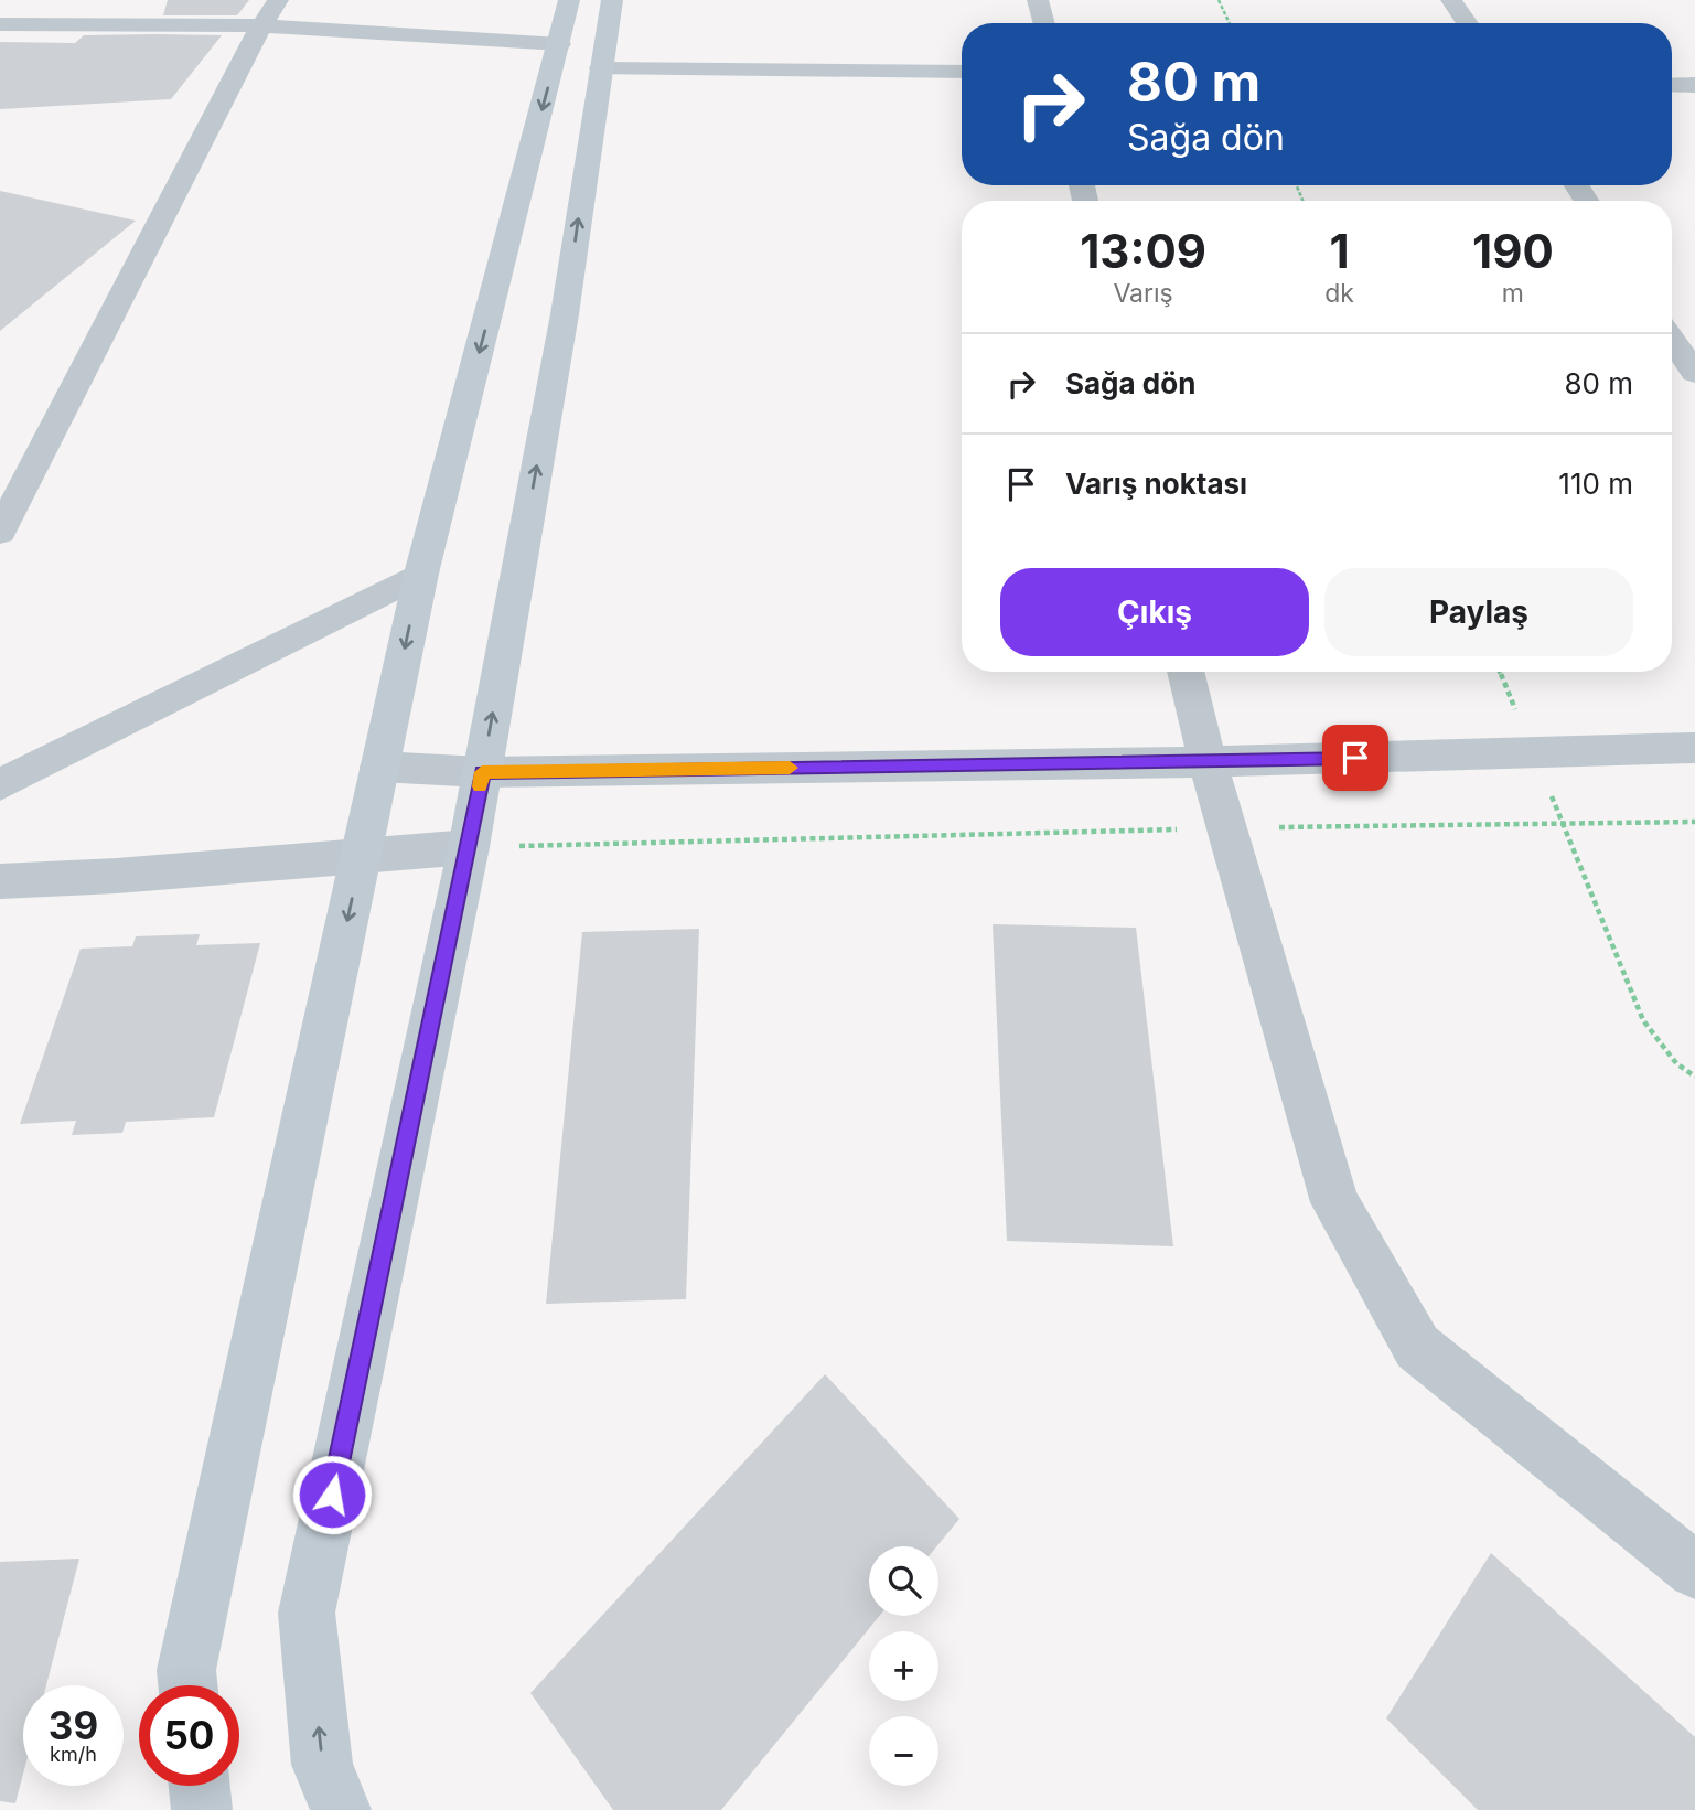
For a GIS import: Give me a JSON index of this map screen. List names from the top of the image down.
{
  "page": {
    "turn": ["80 m", "Sağa dön"],
    "eta": [
      "13:09",
      "Varış",
      "1",
      "dk",
      "190",
      "m"
    ],
    "list": [
      {
        "name": "Sağa dön",
        "value": "80 m"
      },
      {
        "name": "Varış noktası",
        "value": "110 m"
      }
    ],
    "buttons": ["Çıkış", "Paylaş"],
    "map_buttons": ["+", "−"],
    "speed": "39 km/h",
    "limit": "50"
  }
}
